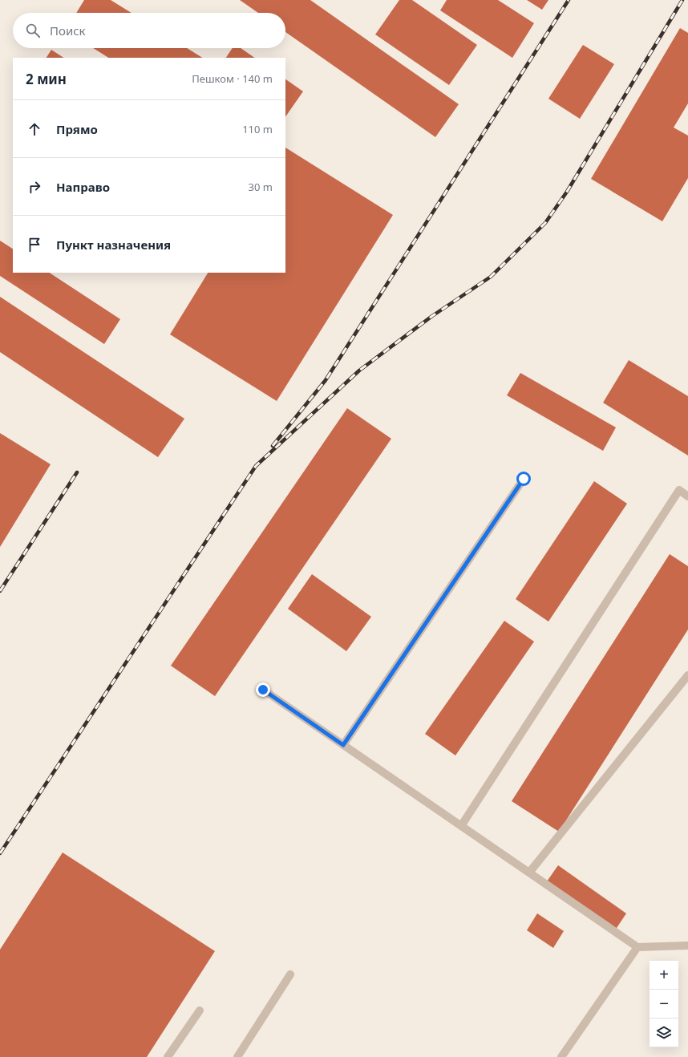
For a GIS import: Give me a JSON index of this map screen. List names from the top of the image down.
{
  "page": {
    "search": "Поиск",
    "heading": ["2 мин", "Пешком · 140 m"],
    "list": [
      ["Прямо", "110 m"],
      ["Направо", "30 m"],
      "Пункт назначения"
    ],
    "map_buttons": ["+", "−"]
  }
}
